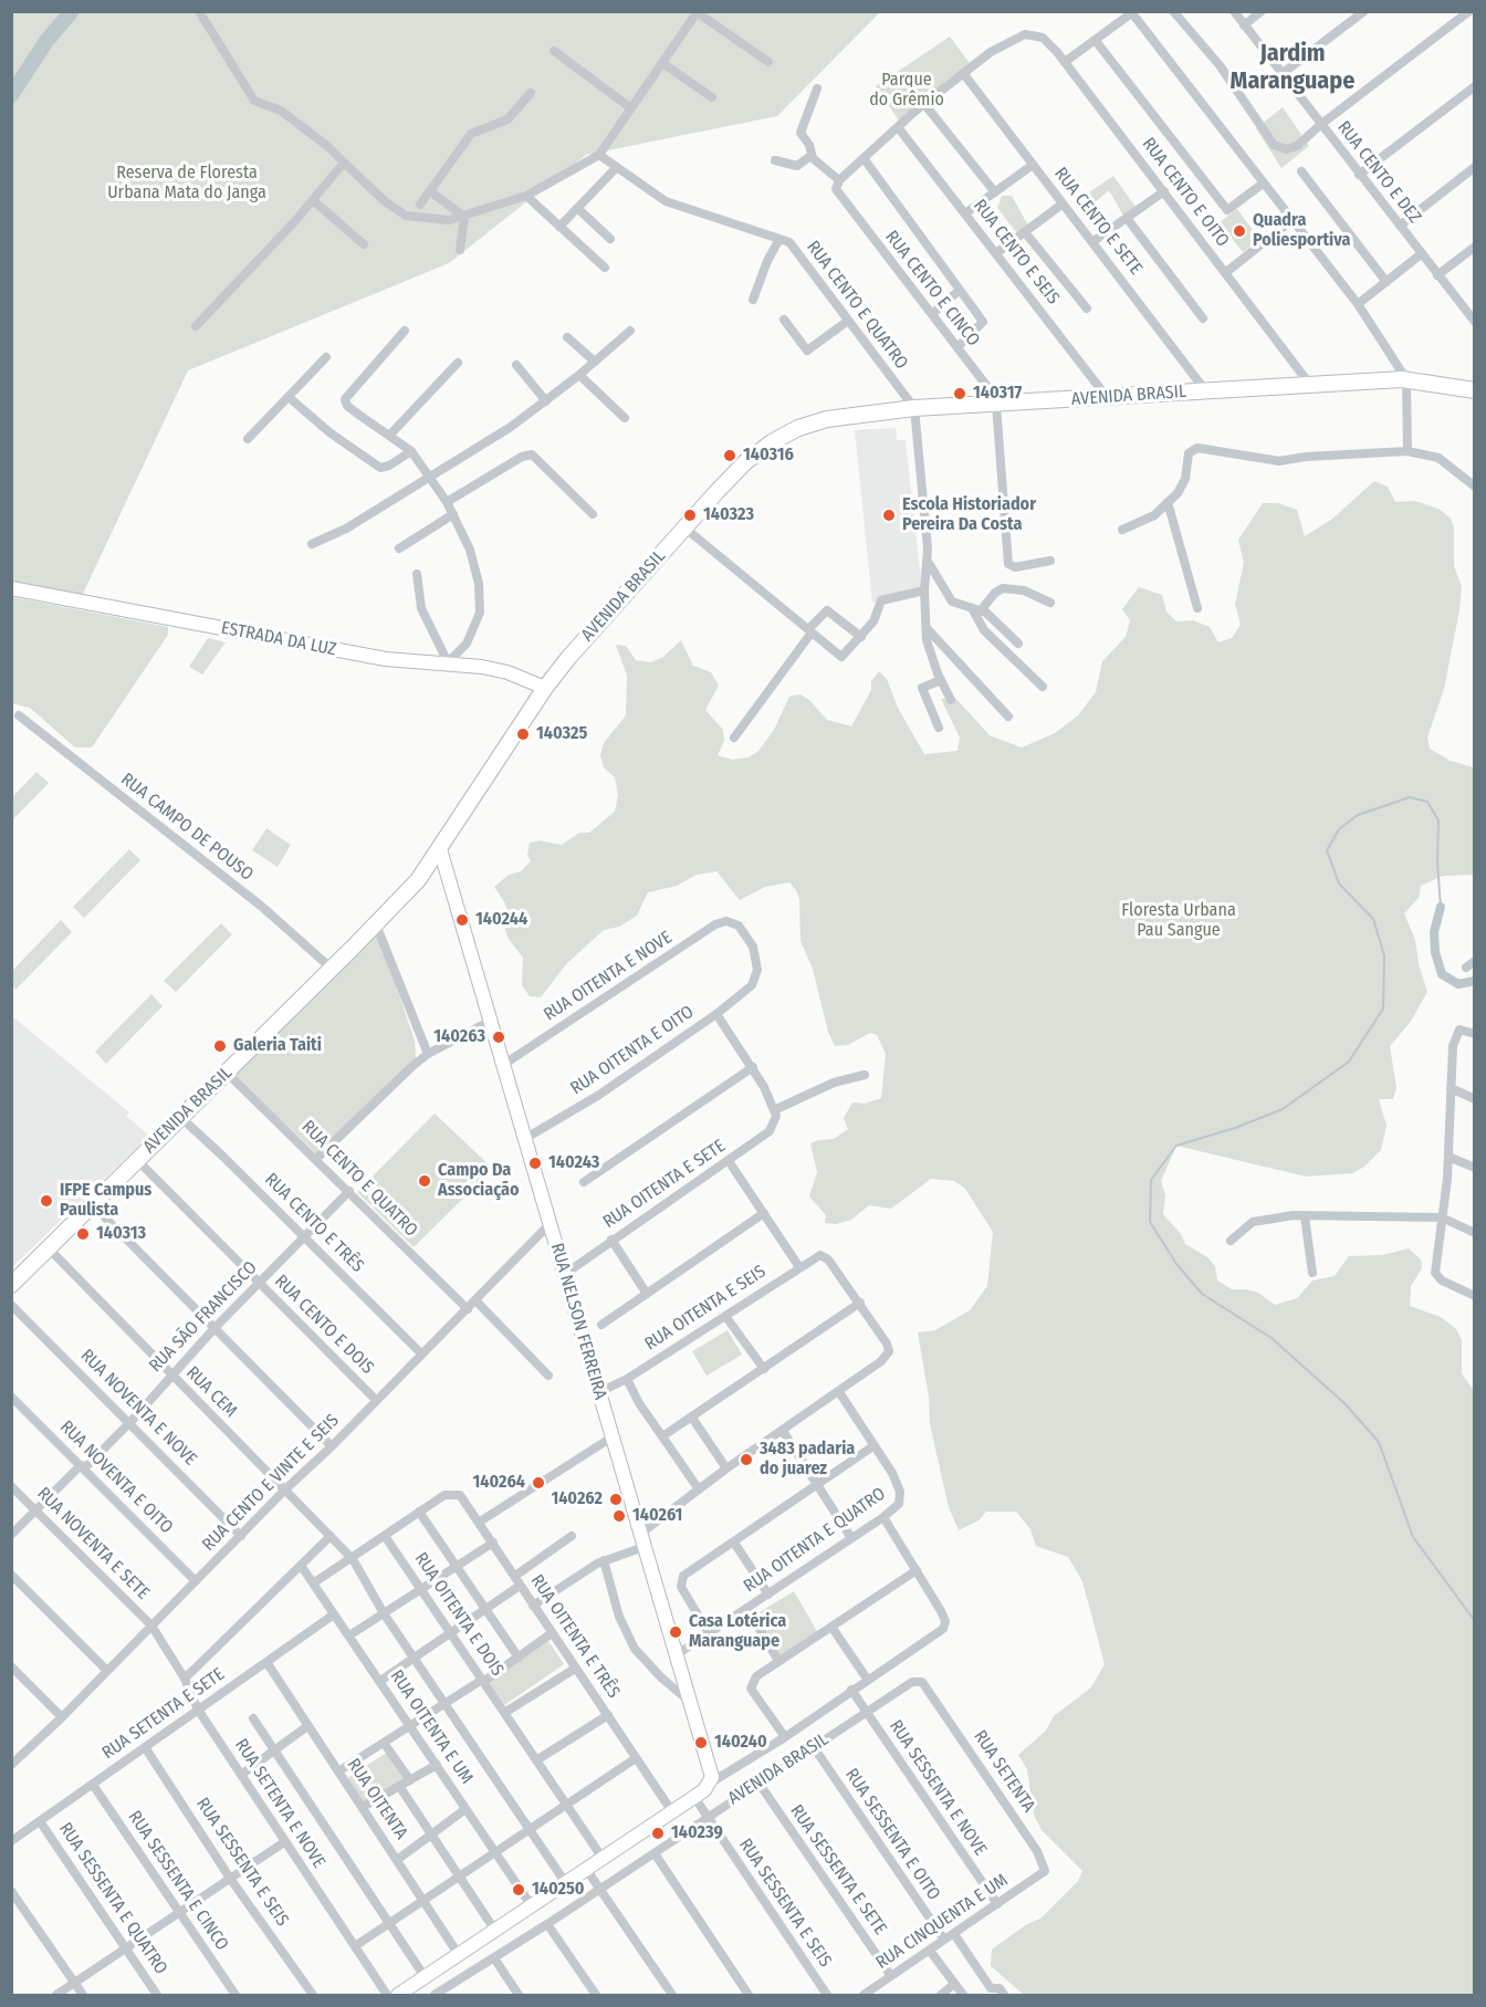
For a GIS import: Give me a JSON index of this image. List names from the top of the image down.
{
  "streets": {
    "main road": ["AVENIDA BRASIL", "ESTRADA DA LUZ", "RUA NELSON FERREIRA"],
    "street": [
      "RUA CENTO E DEZ",
      "RUA CENTO E OITO",
      "RUA CENTO E SETE",
      "RUA CENTO E SEIS",
      "RUA CENTO E CINCO",
      "RUA CENTO E QUATRO",
      "RUA CAMPO DE POUSO",
      "RUA OITENTA E NOVE",
      "RUA OITENTA E OITO",
      "RUA OITENTA E SETE",
      "RUA CENTO E TRÊS",
      "RUA OITENTA E SEIS",
      "RUA SÃO FRANCISCO",
      "RUA CENTO E DOIS",
      "RUA CEM",
      "RUA NOVENTA E NOVE",
      "RUA NOVENTA E OITO",
      "RUA CENTO E VINTE E SEIS",
      "RUA OITENTA E QUATRO",
      "RUA NOVENTA E SETE",
      "RUA OITENTA E DOIS",
      "RUA OITENTA E TRÊS",
      "RUA SETENTA E SETE",
      "RUA OITENTA E UM",
      "RUA SETENTA",
      "RUA SESSENTA E NOVE",
      "RUA OITENTA",
      "RUA SETENTA E NOVE",
      "RUA SESSENTA E OITO",
      "RUA SESSENTA E SEIS",
      "RUA SESSENTA E SETE",
      "RUA SESSENTA E CINCO",
      "RUA SESSENTA E QUATRO",
      "RUA CINQUENTA E UM"
    ]
  },
  "crossings": [
    ["RUA CENTO E OITO", "RUA CENTO E SETE"],
    ["RUA CENTO E OITO", "AVENIDA BRASIL"],
    ["RUA CENTO E SETE", "AVENIDA BRASIL"],
    ["RUA CENTO E SEIS", "AVENIDA BRASIL"],
    ["RUA CENTO E CINCO", "AVENIDA BRASIL"],
    ["RUA CENTO E QUATRO", "AVENIDA BRASIL"],
    ["RUA CENTO E QUATRO", "RUA SÃO FRANCISCO"],
    ["RUA CENTO E QUATRO", "RUA CENTO E VINTE E SEIS"],
    ["AVENIDA BRASIL", "ESTRADA DA LUZ"],
    ["AVENIDA BRASIL", "RUA CAMPO DE POUSO"],
    ["AVENIDA BRASIL", "RUA CENTO E TRÊS"],
    ["AVENIDA BRASIL", "RUA NELSON FERREIRA"],
    ["AVENIDA BRASIL", "RUA CENTO E DOIS"],
    ["AVENIDA BRASIL", "RUA CEM"],
    ["AVENIDA BRASIL", "RUA SETENTA"],
    ["AVENIDA BRASIL", "RUA SESSENTA E NOVE"],
    ["AVENIDA BRASIL", "RUA SESSENTA E OITO"],
    ["AVENIDA BRASIL", "RUA SESSENTA E SEIS"],
    ["AVENIDA BRASIL", "RUA SESSENTA E SETE"],
    ["RUA OITENTA E NOVE", "RUA OITENTA E OITO"],
    ["RUA OITENTA E NOVE", "RUA NELSON FERREIRA"],
    ["RUA OITENTA E OITO", "RUA NELSON FERREIRA"],
    ["RUA OITENTA E SETE", "RUA NELSON FERREIRA"],
    ["RUA CENTO E TRÊS", "RUA SÃO FRANCISCO"],
    ["RUA CENTO E TRÊS", "RUA CENTO E VINTE E SEIS"],
    ["RUA OITENTA E SEIS", "RUA NELSON FERREIRA"],
    ["RUA SÃO FRANCISCO", "RUA CENTO E DOIS"],
    ["RUA SÃO FRANCISCO", "RUA CEM"],
    ["RUA SÃO FRANCISCO", "RUA NOVENTA E NOVE"],
    ["RUA SÃO FRANCISCO", "RUA NOVENTA E OITO"],
    ["RUA SÃO FRANCISCO", "RUA NOVENTA E SETE"],
    ["RUA NELSON FERREIRA", "RUA CENTO E VINTE E SEIS"],
    ["RUA NELSON FERREIRA", "RUA OITENTA E QUATRO"],
    ["RUA NELSON FERREIRA", "RUA SESSENTA E SEIS"],
    ["RUA CENTO E DOIS", "RUA CENTO E VINTE E SEIS"],
    ["RUA CEM", "RUA CENTO E VINTE E SEIS"],
    ["RUA NOVENTA E NOVE", "RUA CENTO E VINTE E SEIS"],
    ["RUA NOVENTA E OITO", "RUA CENTO E VINTE E SEIS"],
    ["RUA CENTO E VINTE E SEIS", "RUA NOVENTA E SETE"],
    ["RUA CENTO E VINTE E SEIS", "RUA SETENTA E NOVE"],
    ["RUA NOVENTA E SETE", "RUA SETENTA E NOVE"],
    ["RUA SETENTA E SETE", "RUA OITENTA E UM"],
    ["RUA SETENTA E SETE", "RUA OITENTA"],
    ["RUA SETENTA E SETE", "RUA SETENTA E NOVE"],
    ["RUA SETENTA E SETE", "RUA SESSENTA E SEIS"],
    ["RUA SETENTA E SETE", "RUA SESSENTA E CINCO"],
    ["RUA SETENTA E SETE", "RUA SESSENTA E QUATRO"],
    ["RUA SETENTA", "RUA CINQUENTA E UM"],
    ["RUA SESSENTA E NOVE", "RUA CINQUENTA E UM"],
    ["RUA SESSENTA E OITO", "RUA CINQUENTA E UM"],
    ["RUA SESSENTA E SETE", "RUA CINQUENTA E UM"]
  ],
  "districts": ["Jardim Maranguape"],
  "parks": ["Parque do Grêmio", "Reserva de Floresta Urbana Mata do Janga", "Floresta Urbana Pau Sangue"],
  "places": [
    "Quadra Poliesportiva",
    "140317",
    "140316",
    "140323",
    "Escola Historiador Pereira Da Costa",
    "140325",
    "140244",
    "140263",
    "Galeria Taiti",
    "140243",
    "Campo Da Associação",
    "IFPE Campus Paulista",
    "140313",
    "3483 padaria do juarez",
    "140264",
    "140262",
    "140261",
    "Casa Lotérica Maranguape",
    "140240",
    "140239",
    "140250"
  ]
}
